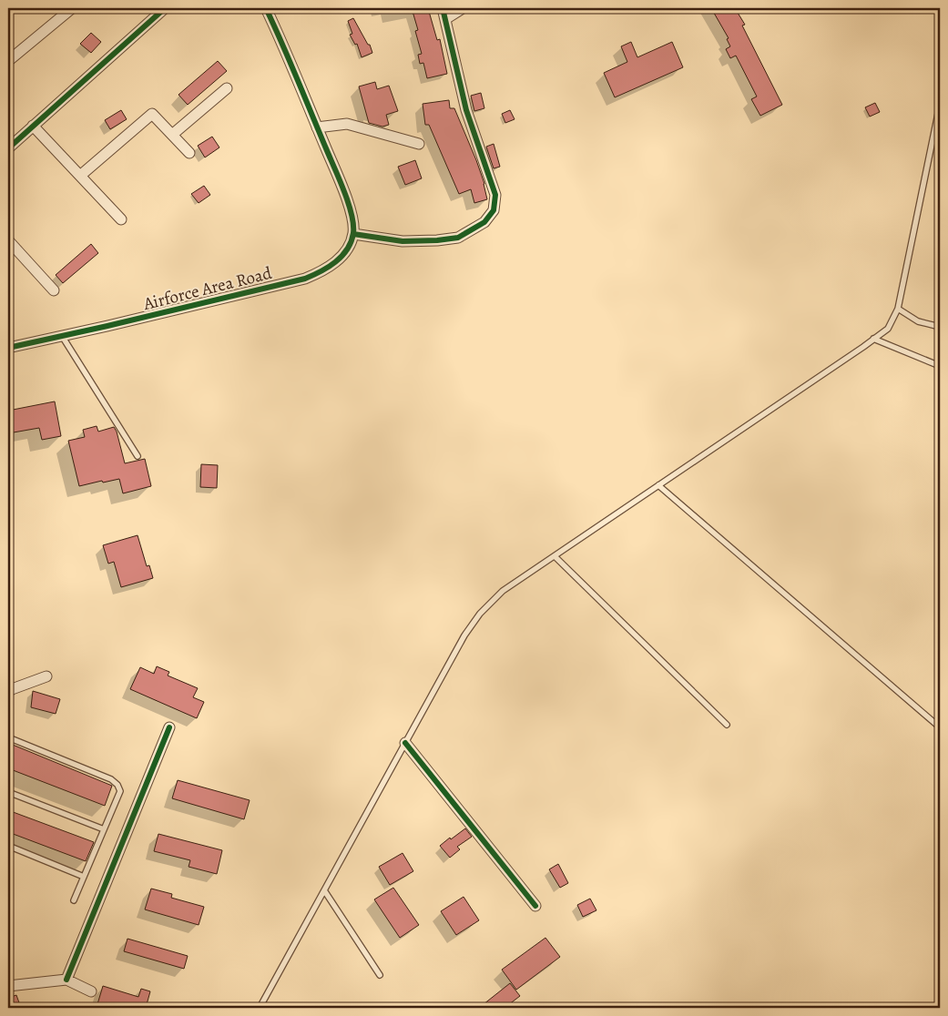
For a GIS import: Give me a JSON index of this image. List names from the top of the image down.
{
  "streets": {
    "street": ["Airforce Area Road"]
  }
}
